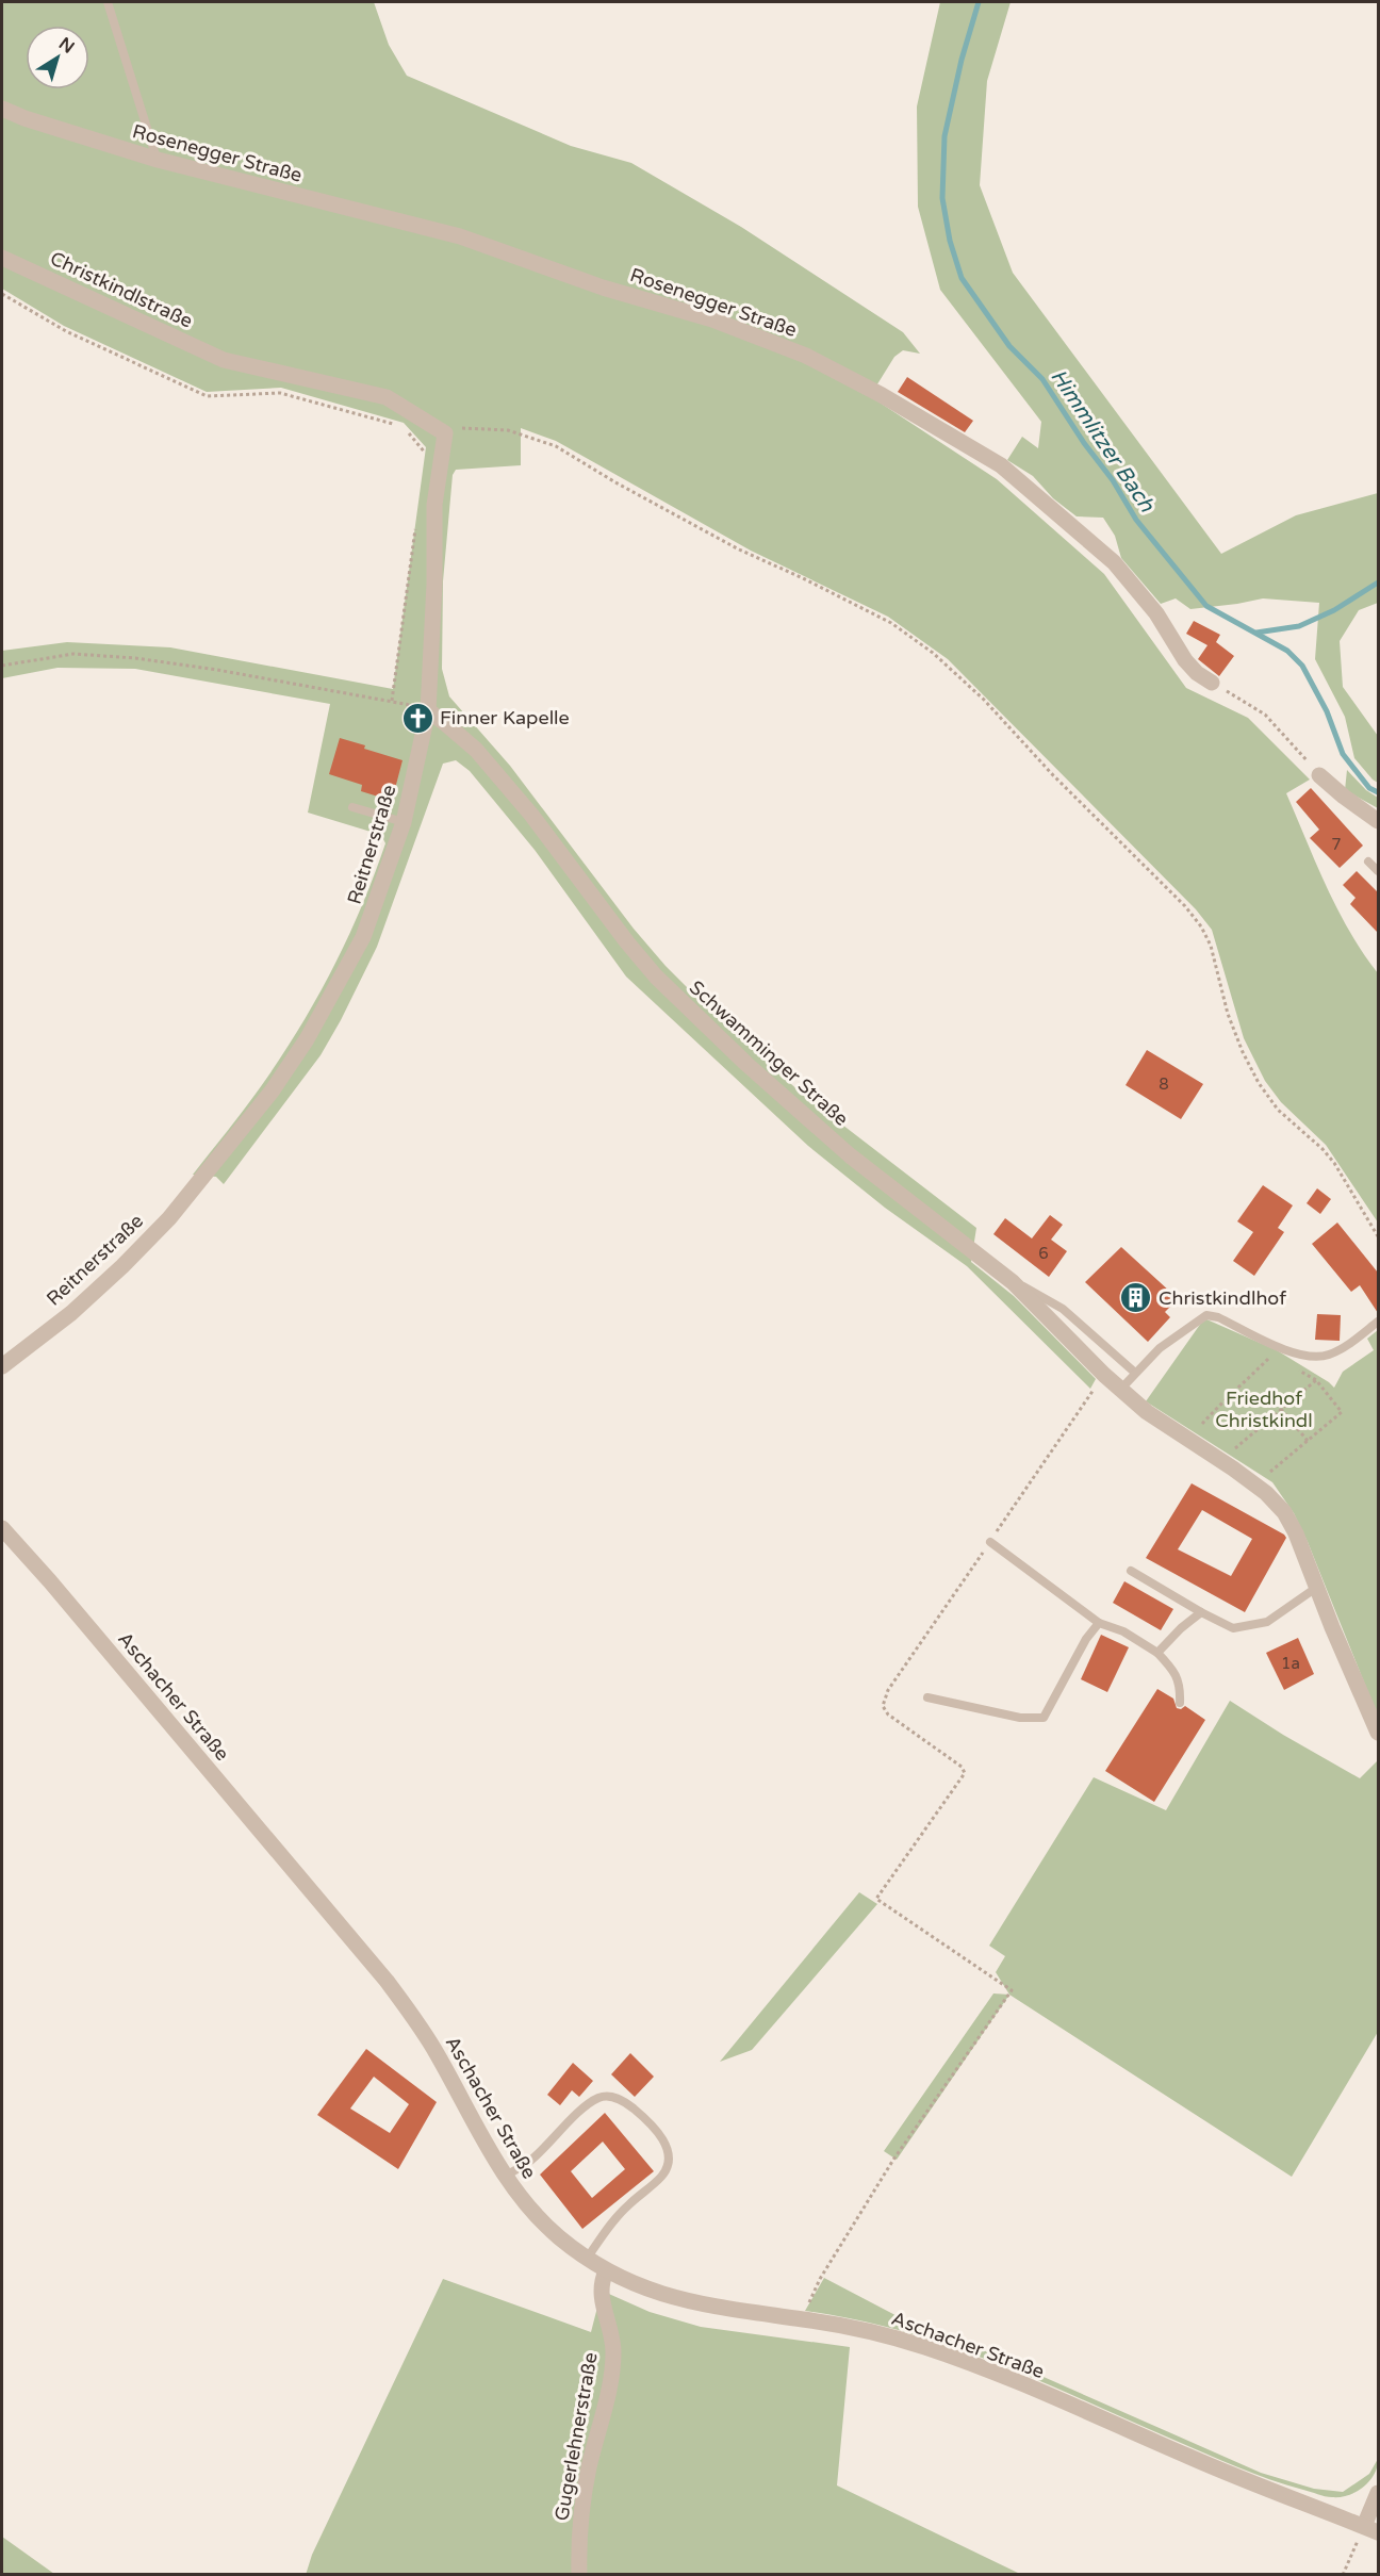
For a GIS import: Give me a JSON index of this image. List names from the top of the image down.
{
  "streets": {
    "street": [
      "Rosenegger Straße",
      "Christkindlstraße",
      "Reitnerstraße",
      "Schwamminger Straße",
      "Aschacher Straße",
      "Gugerlehnerstraße"
    ]
  },
  "crossings": [
    ["Christkindlstraße", "Reitnerstraße"],
    ["Reitnerstraße", "Schwamminger Straße"],
    ["Aschacher Straße", "Gugerlehnerstraße"]
  ],
  "water": ["Himmlitzer Bach"],
  "parks": ["Friedhof Christkindl"],
  "places": {
    "church": ["Finner Kapelle"],
    "building": ["Christkindlhof"]
  },
  "house_numbers": [
    "7",
    "8",
    "6",
    "1a"
  ],
  "north": "top right"
}
